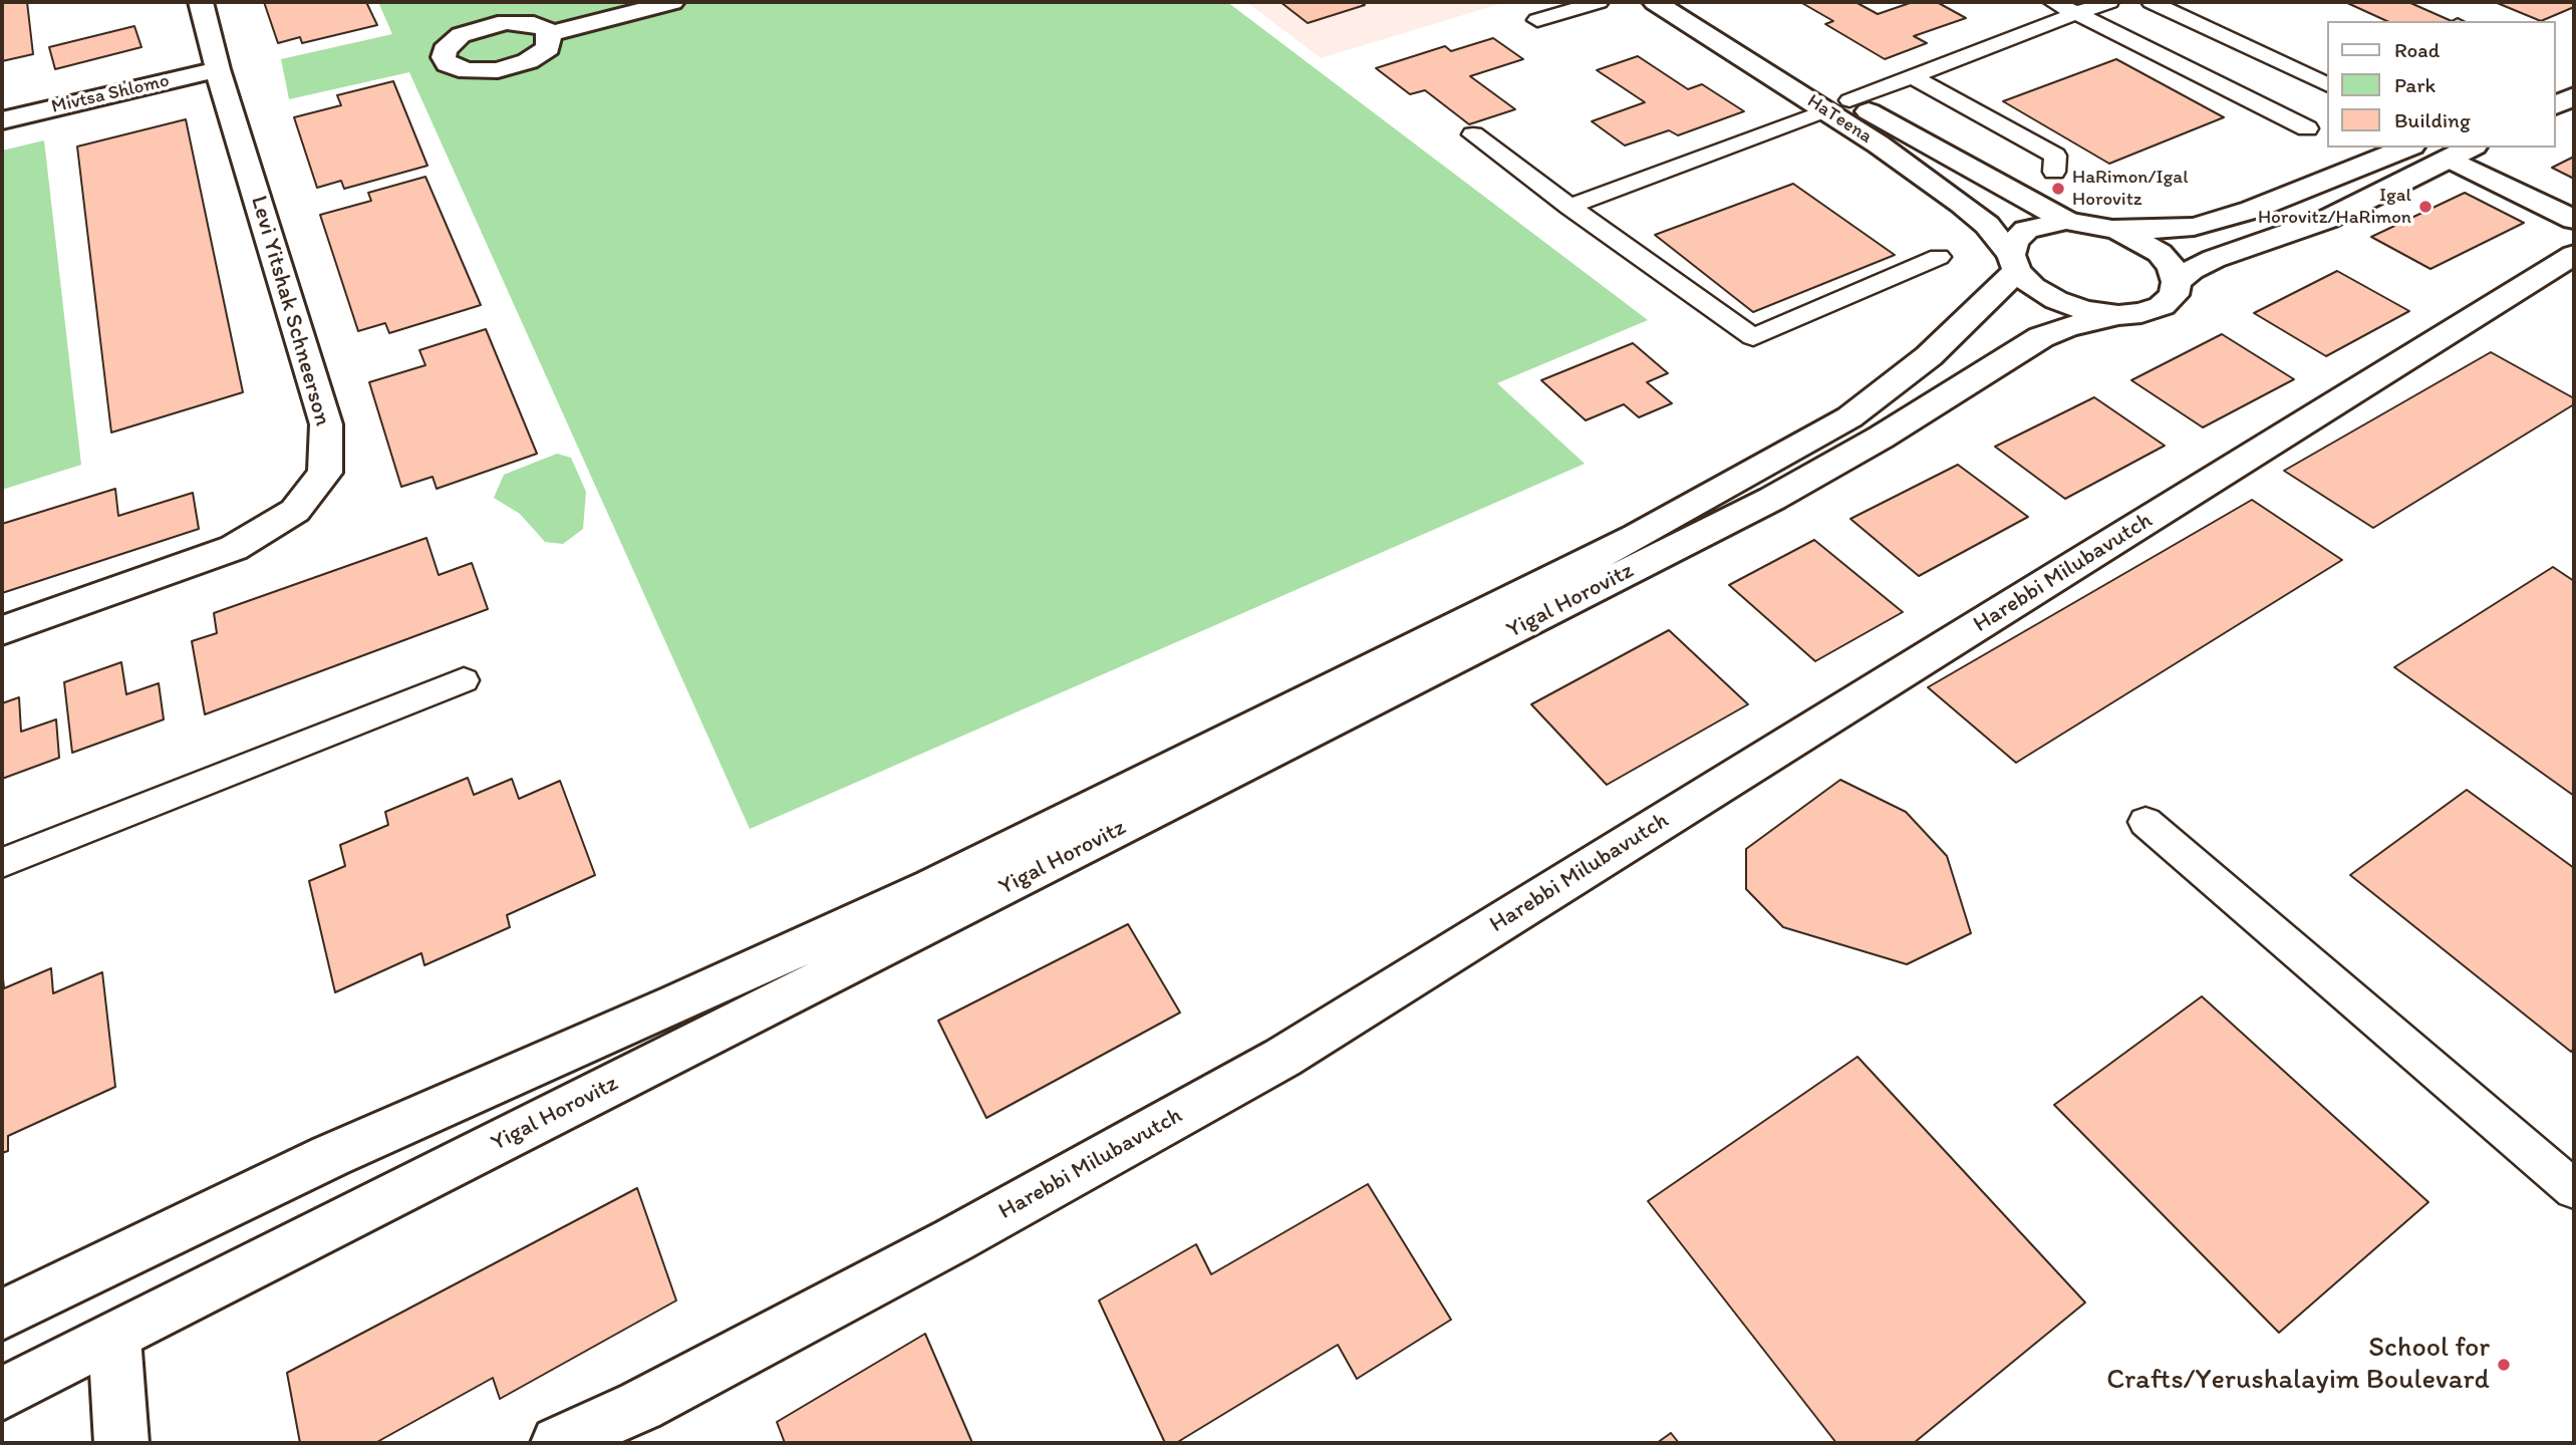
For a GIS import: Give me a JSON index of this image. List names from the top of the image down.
{
  "streets": {
    "street": [
      "Mivtsa Shlomo",
      "HaTeena",
      "Levi Yitshak Schneerson",
      "Harebbi Milubavutch",
      "Yigal Horovitz"
    ]
  },
  "crossings": [
    ["Mivtsa Shlomo", "Levi Yitshak Schneerson"],
    ["HaTeena", "Yigal Horovitz"]
  ],
  "places": ["HaRimon/Igal Horovitz", "Igal Horovitz/HaRimon", "School for Crafts/Yerushalayim Boulevard"],
  "legend": ["Road", "Park", "Building"]
}
